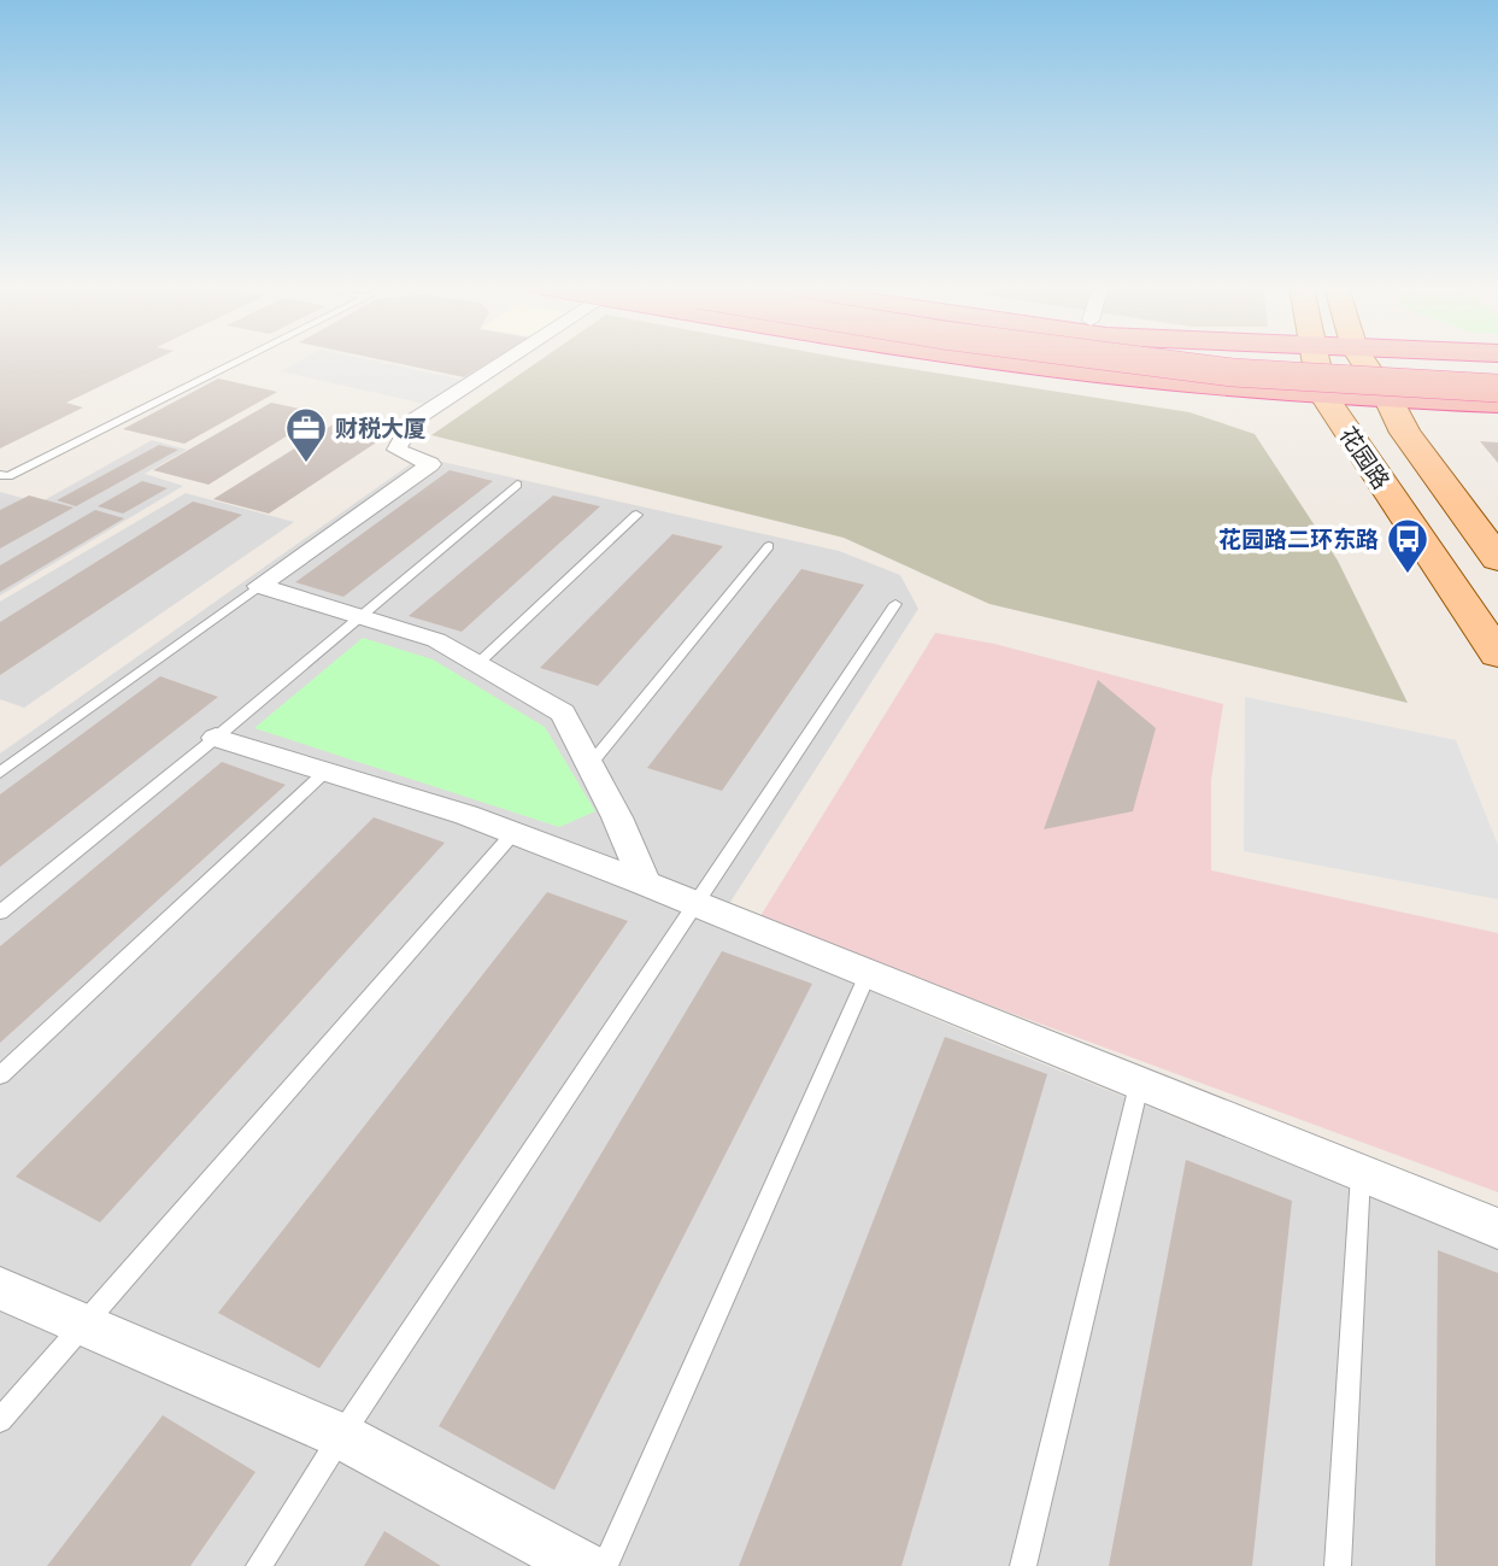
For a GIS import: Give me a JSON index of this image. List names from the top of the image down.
{
  "streets": {
    "main road": ["花园路"]
  },
  "places": {
    "office": ["财税大厦"],
    "bus stop": ["花园路二环东路"]
  }
}
